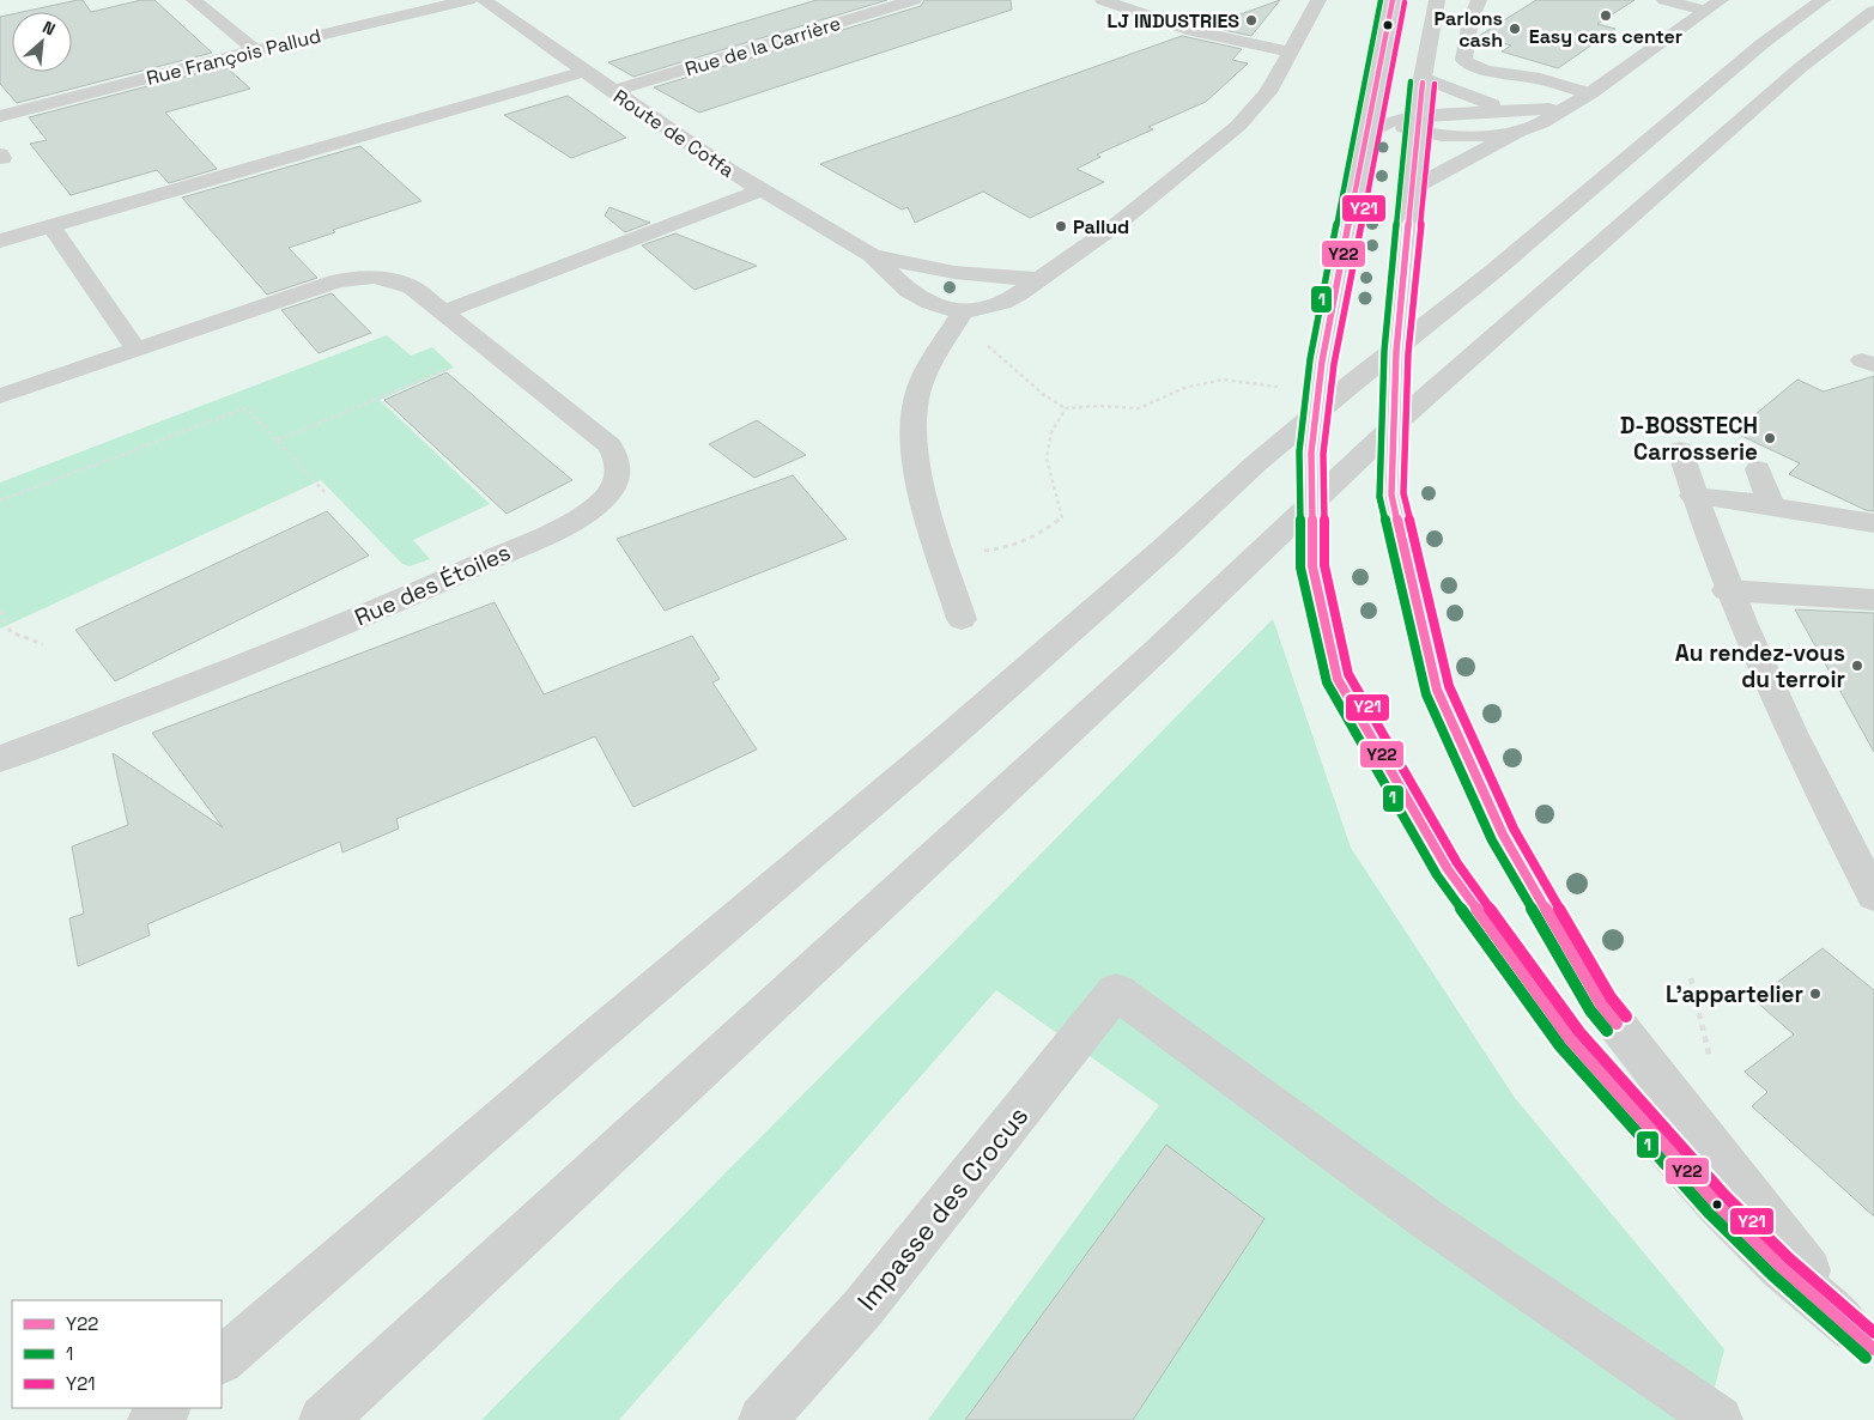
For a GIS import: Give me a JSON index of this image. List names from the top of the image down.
{
  "streets": {
    "main road": [
      "Rue de la Carrière",
      "Rue François Pallud",
      "Route de Cotfa",
      "Rue des Étoiles",
      "Impasse des Crocus"
    ]
  },
  "crossings": [
    ["Rue de la Carrière", "Route de Cotfa"]
  ],
  "places": [
    "Easy cars center",
    "LJ INDUSTRIES",
    "Parlons cash",
    "Pallud",
    "D-BOSSTECH Carrosserie",
    "Au rendez-vous du terroir",
    "L'appartelier"
  ],
  "lines": ["transit line Y22", "transit line 1", "transit line Y21"],
  "legend": ["Y22", "1", "Y21"],
  "north": "top right"
}
